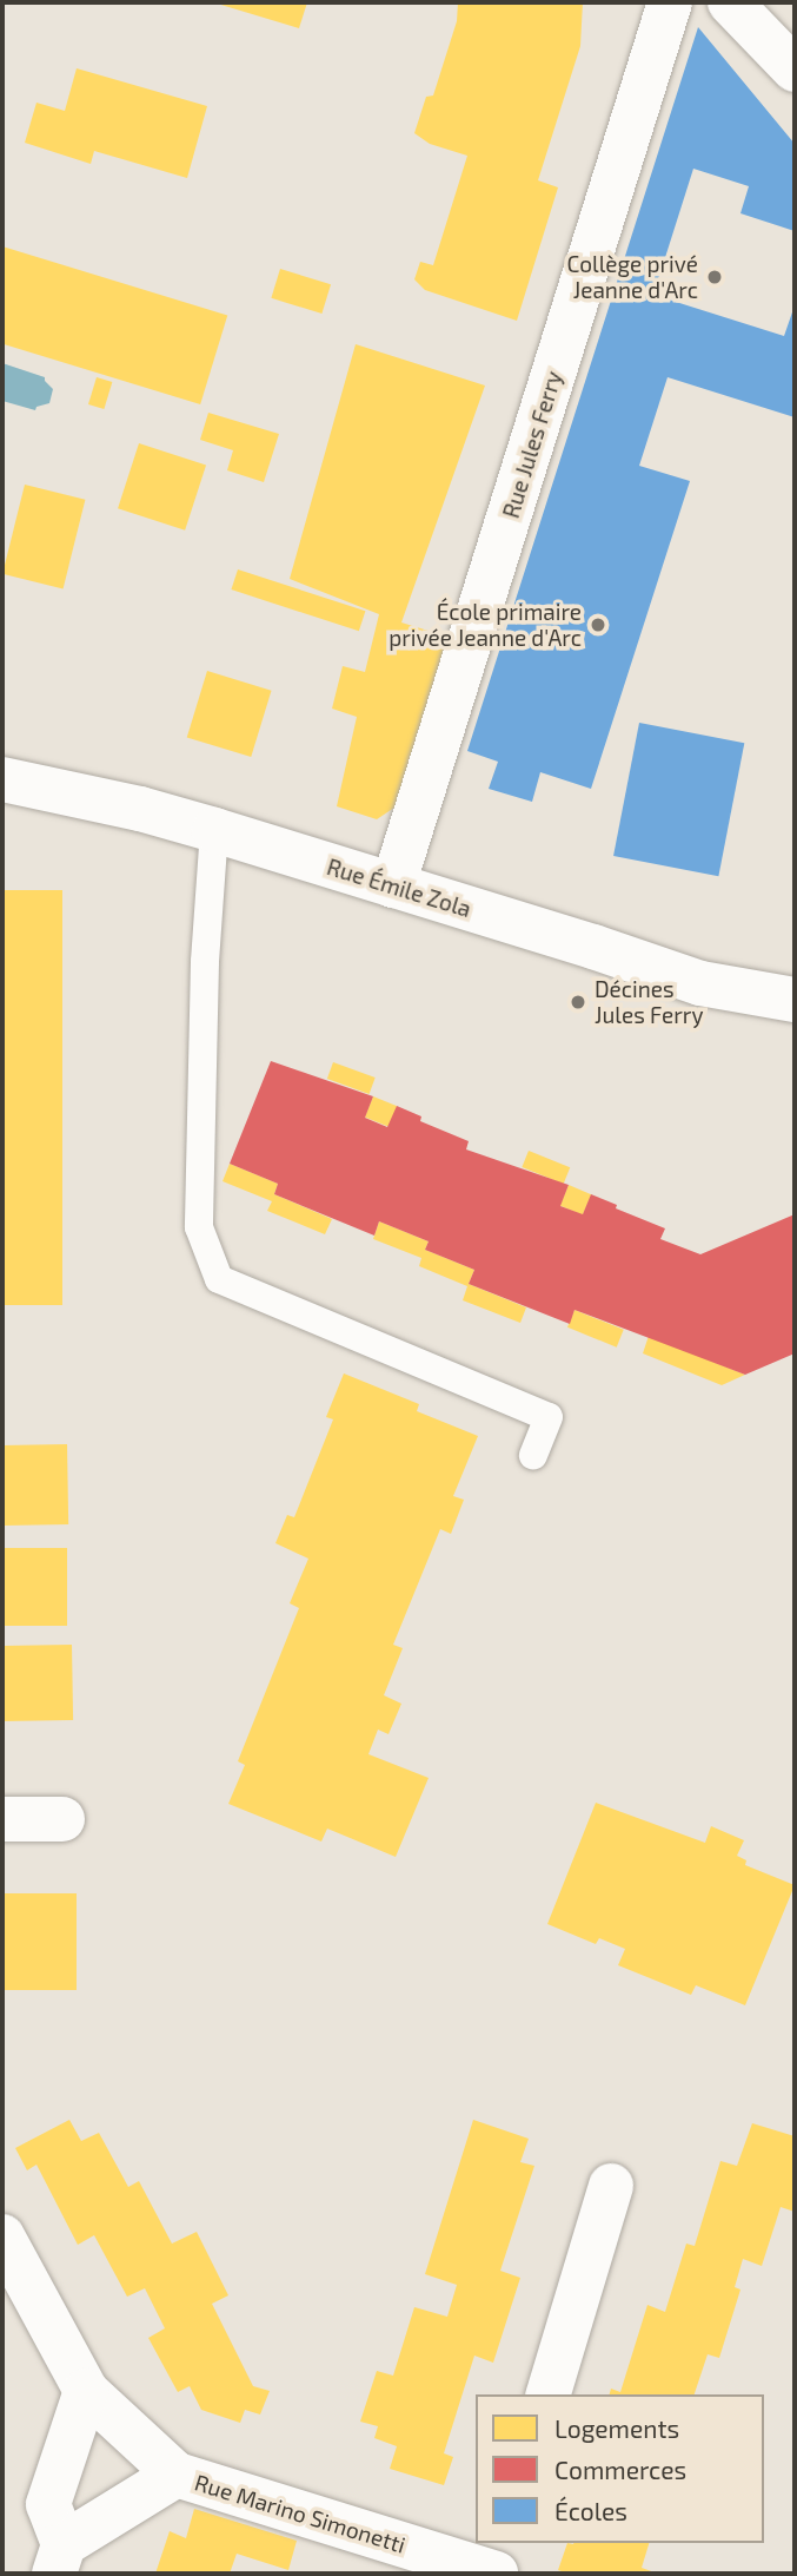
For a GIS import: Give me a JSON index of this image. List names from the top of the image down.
{
  "streets": {
    "street": ["Rue Jules Ferry", "Rue Émile Zola", "Rue Marino Simonetti"]
  },
  "crossings": [
    ["Rue Jules Ferry", "Rue Émile Zola"]
  ],
  "places": ["Collège privé Jeanne d'Arc", "École primaire privée Jeanne d'Arc", "Décines Jules Ferry"],
  "legend": ["Logements", "Commerces", "Écoles"]
}
